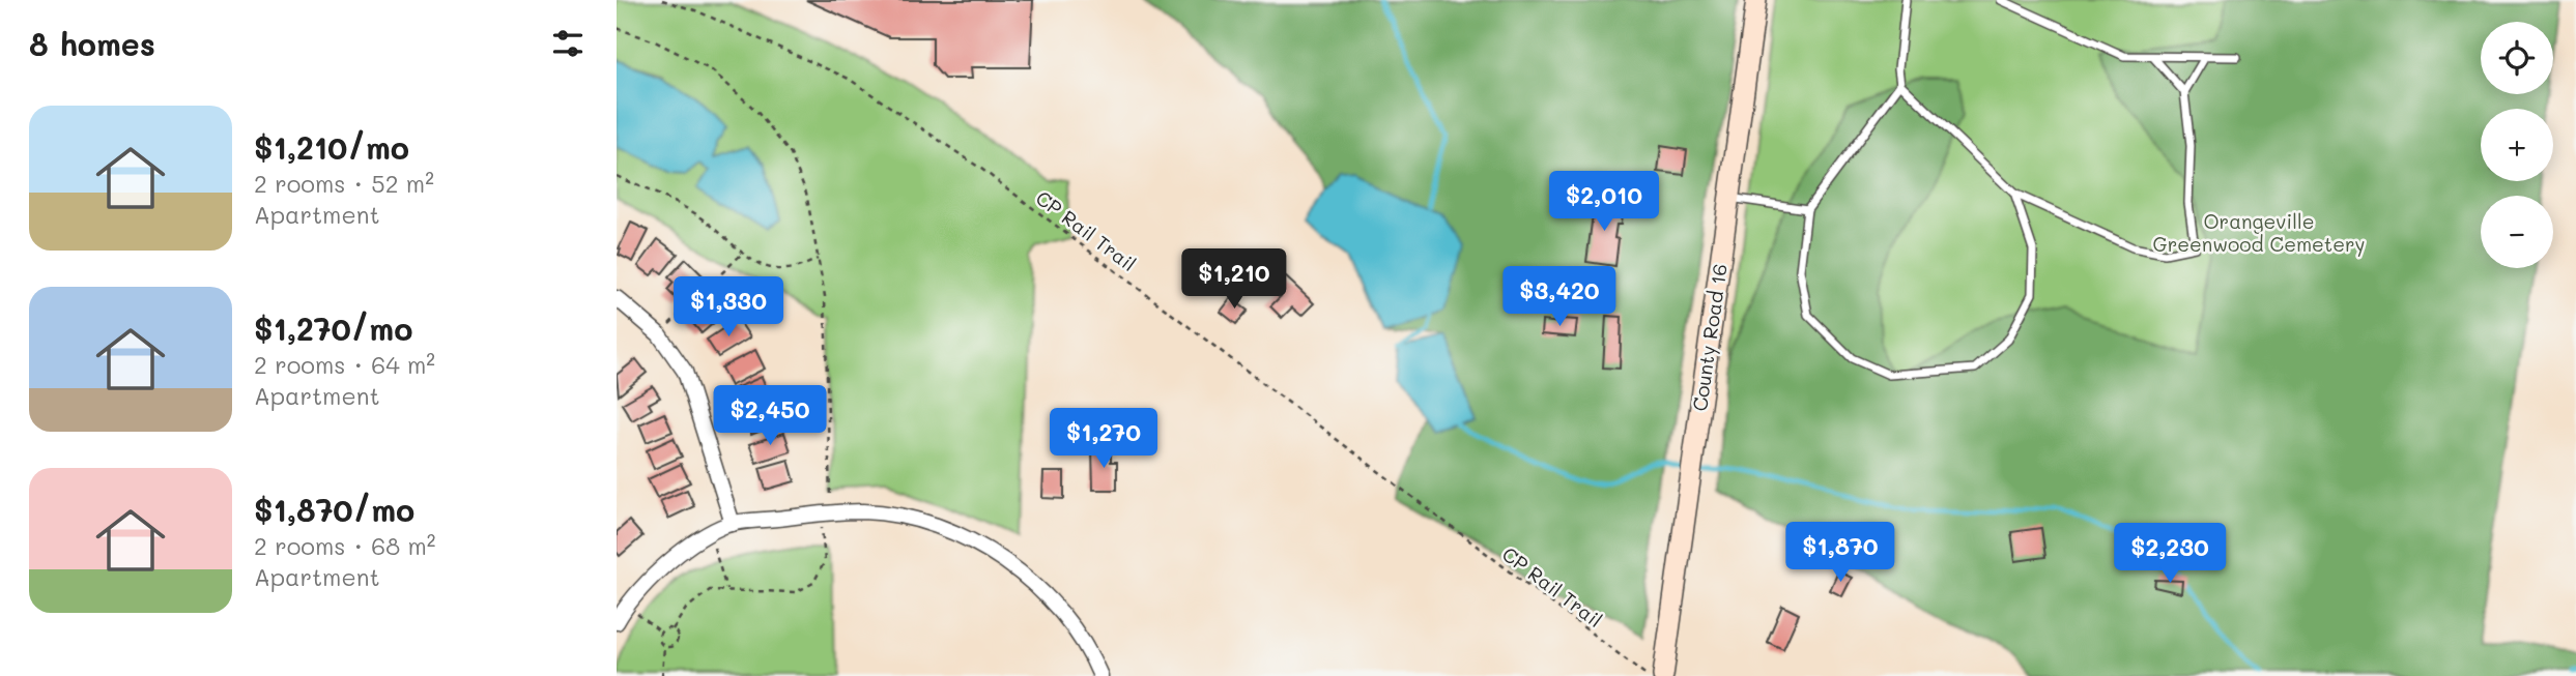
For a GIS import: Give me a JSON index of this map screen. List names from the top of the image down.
{
  "streets": {
    "main road": ["County Road 16"],
    "path": ["CP Rail Trail"]
  },
  "parks": ["Orangeville Greenwood Cemetery"],
  "page": {
    "heading": "8 homes",
    "map_buttons": ["+", "−"],
    "list": [
      {
        "name": "$1,210/mo",
        "note": "2 rooms · 52 m² · Apartment"
      },
      {
        "name": "$1,270/mo",
        "note": "2 rooms · 64 m² · Apartment"
      },
      {
        "name": "$1,870/mo",
        "note": "2 rooms · 68 m² · Apartment"
      }
    ],
    "price": [
      "$2,010",
      "$1,210",
      "$3,420",
      "$1,330",
      "$2,450",
      "$1,270",
      "$1,870",
      "$2,230"
    ]
  }
}
